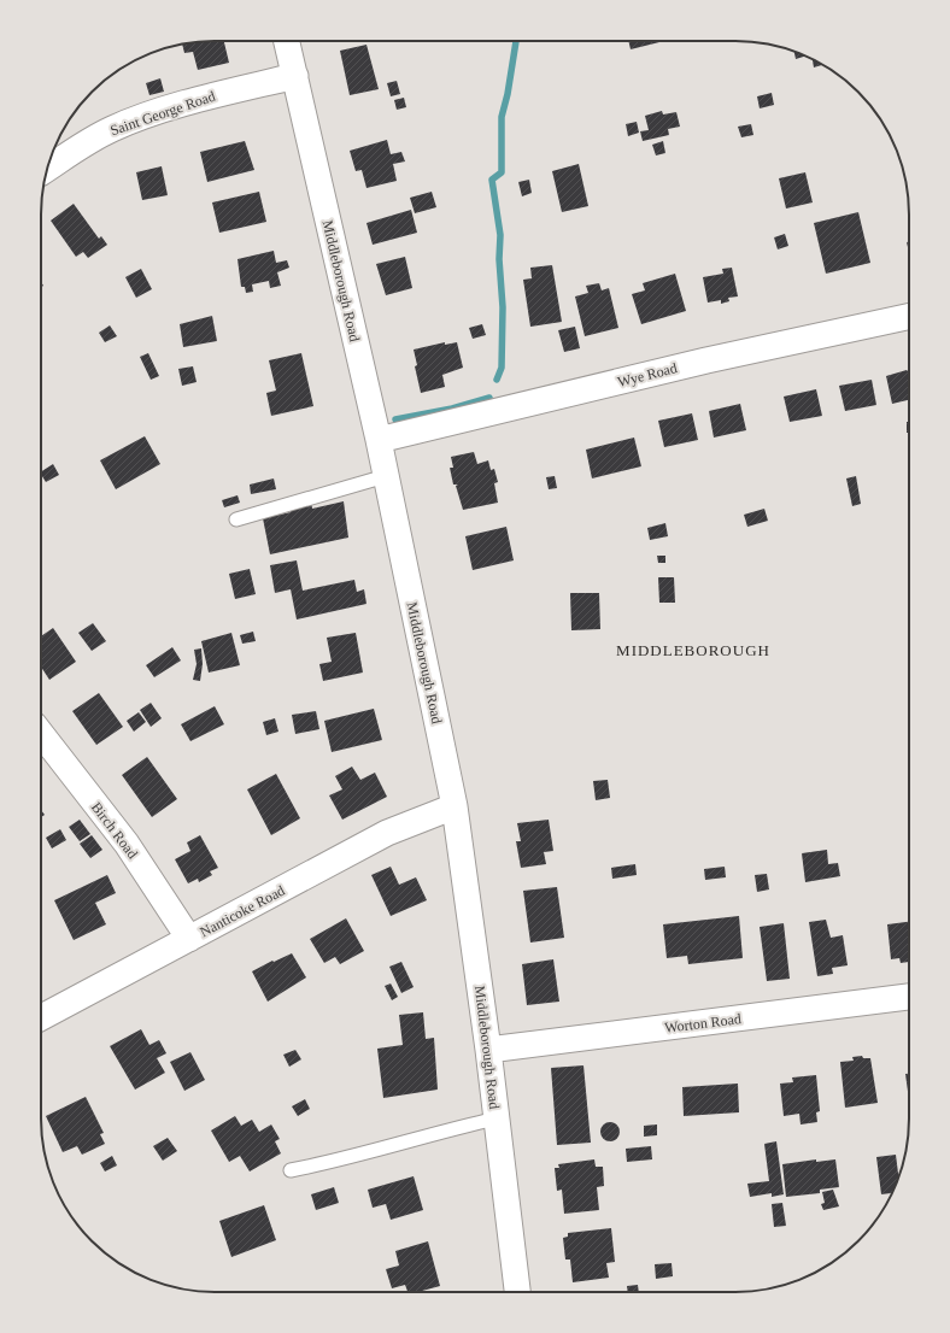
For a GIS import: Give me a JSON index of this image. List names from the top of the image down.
{
  "streets": {
    "street": [
      "Saint George Road",
      "Middleborough Road",
      "Wye Road",
      "Birch Road",
      "Nanticoke Road",
      "Worton Road"
    ]
  },
  "crossings": [
    ["Saint George Road", "Middleborough Road"],
    ["Middleborough Road", "Wye Road"],
    ["Middleborough Road", "Nanticoke Road"],
    ["Middleborough Road", "Worton Road"],
    ["Birch Road", "Nanticoke Road"]
  ],
  "districts": ["MIDDLEBOROUGH"]
}
